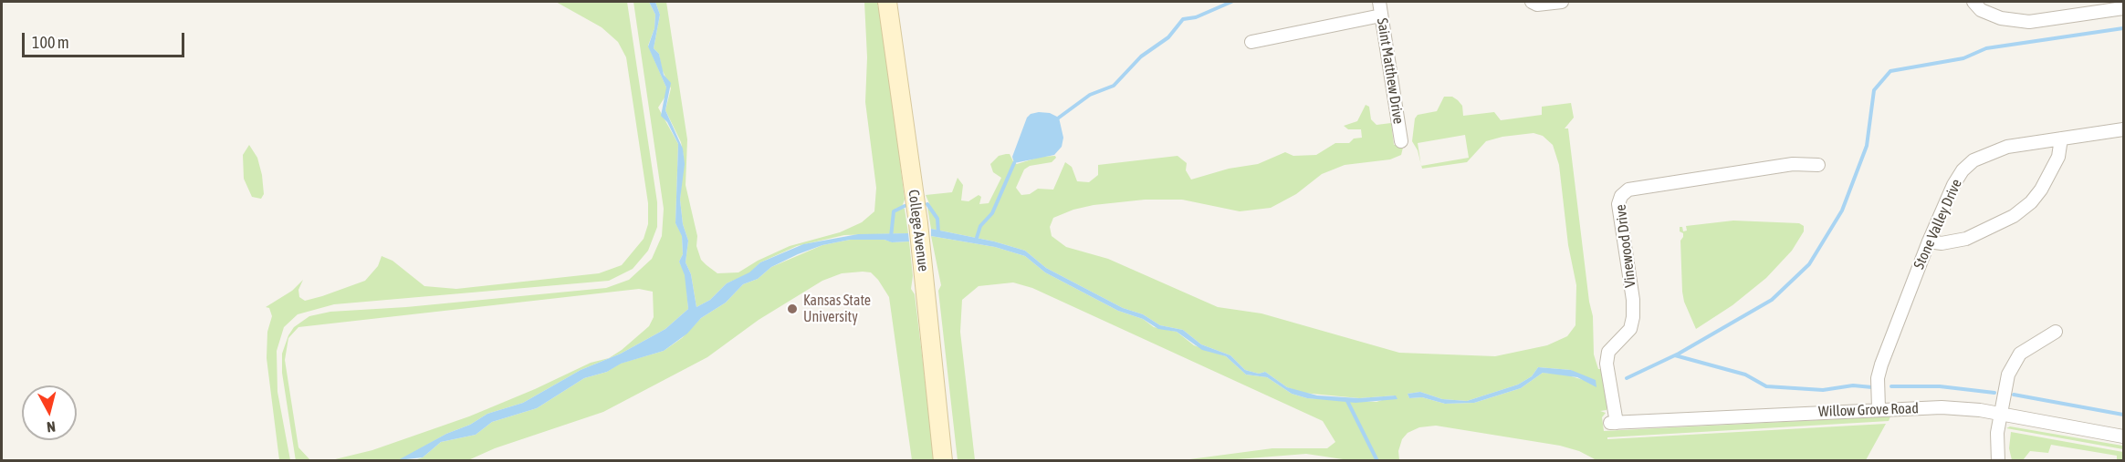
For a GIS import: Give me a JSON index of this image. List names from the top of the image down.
{
  "streets": {
    "street": [
      "Saint Matthew Drive",
      "Stone Valley Drive",
      "College Avenue",
      "Vinewood Drive",
      "Willow Grove Road"
    ]
  },
  "crossings": [
    ["Stone Valley Drive", "Willow Grove Road"],
    ["Vinewood Drive", "Willow Grove Road"]
  ],
  "places": ["Kansas State University"],
  "scale_bar": "100 m",
  "north": "bottom"
}
